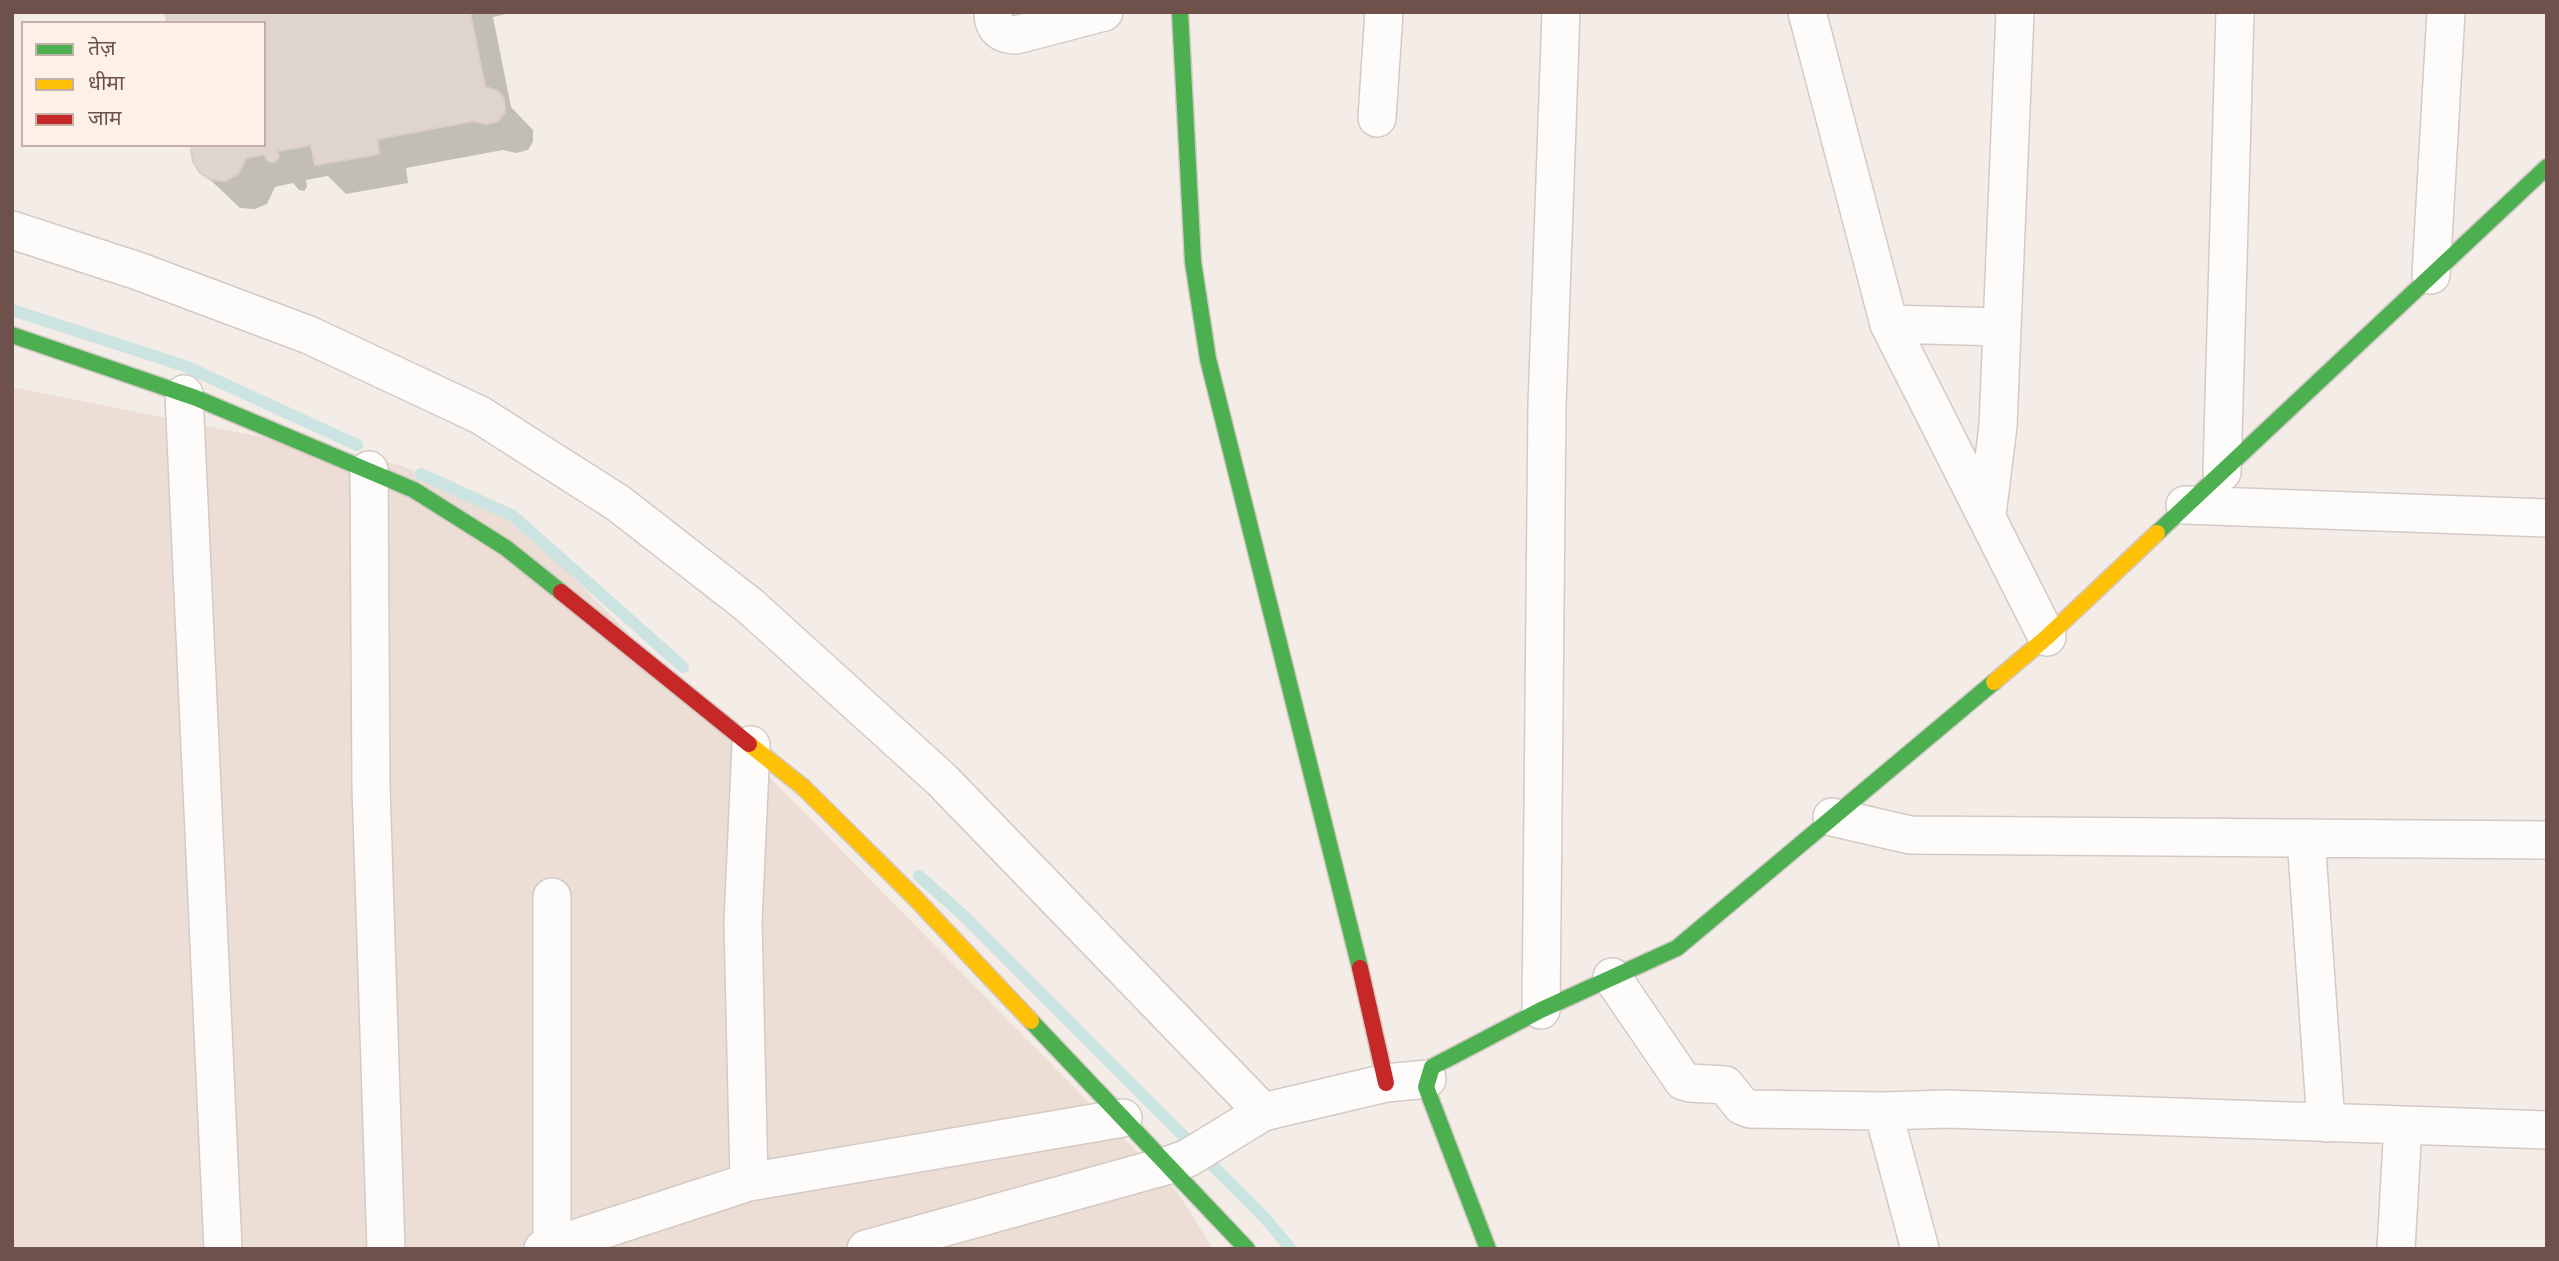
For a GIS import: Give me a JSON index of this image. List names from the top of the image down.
{
  "legend": ["तेज़", "धीमा", "जाम"]
}
